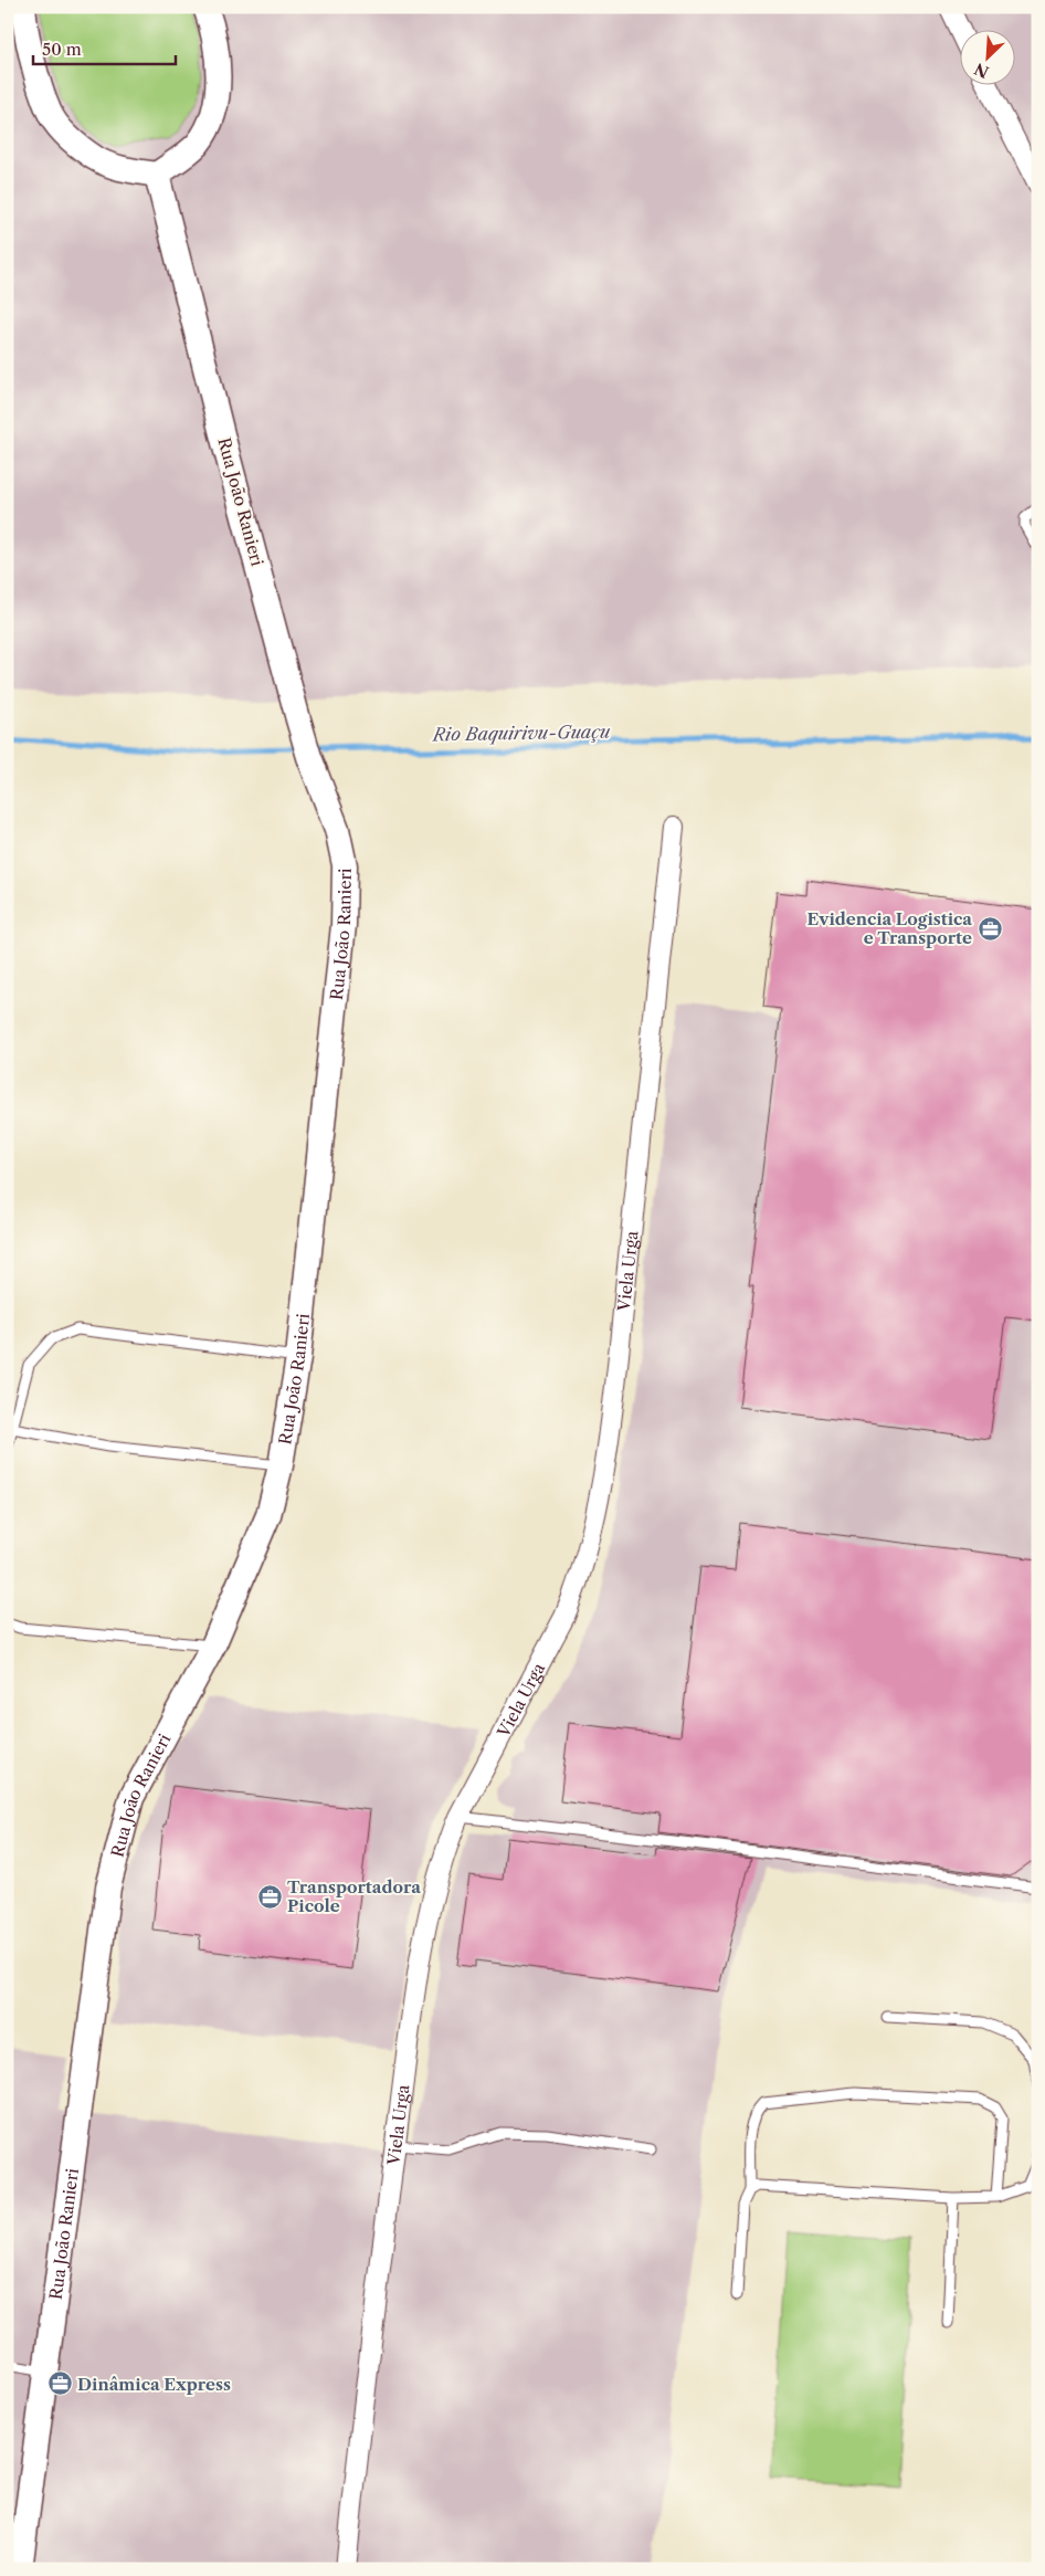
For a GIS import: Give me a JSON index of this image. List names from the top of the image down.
{
  "streets": {
    "street": ["Rua João Ranieri", "Viela Urga"]
  },
  "water": ["Rio Baquirivu-Guaçu"],
  "places": {
    "office": ["Evidencia Logistica e Transporte", "Transportadora Picole", "Dinâmica Express"]
  },
  "scale_bar": "50 m",
  "north": "bottom left"
}
